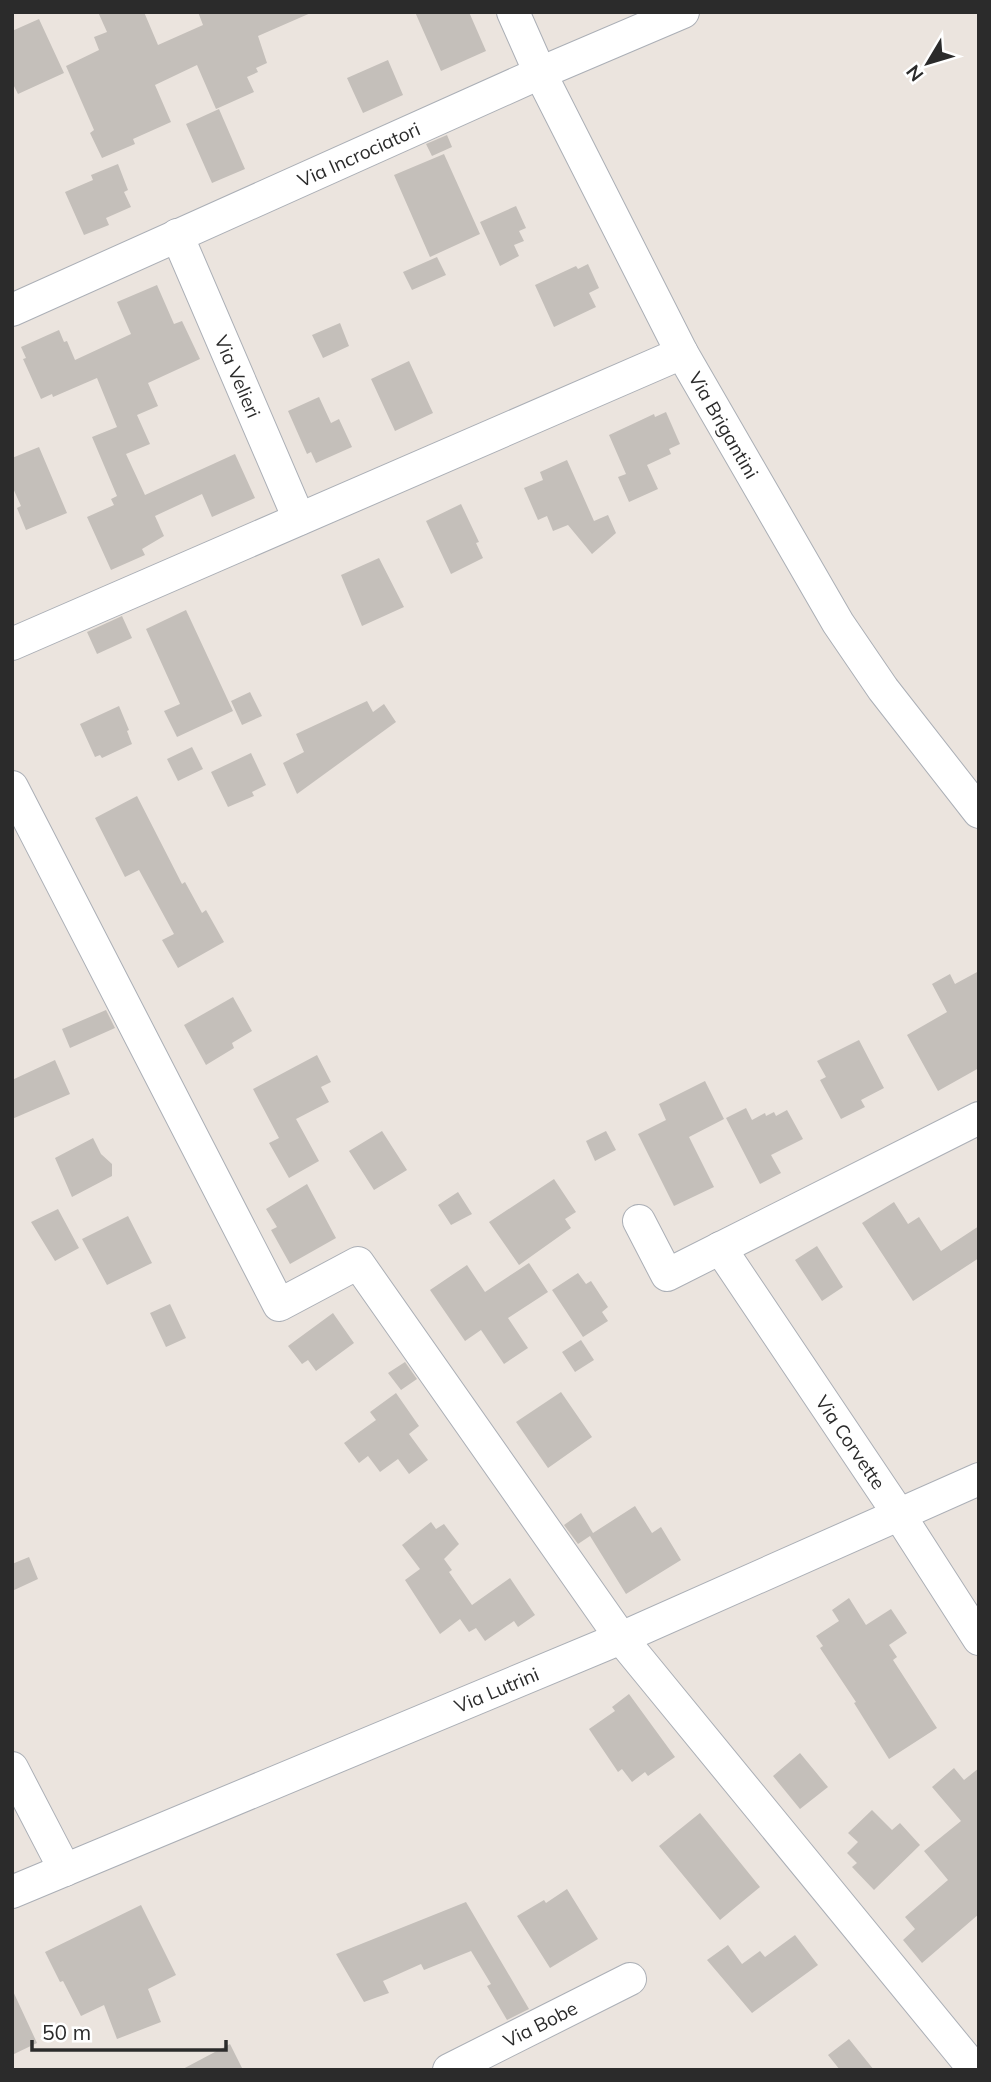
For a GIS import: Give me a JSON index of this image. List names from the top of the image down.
{
  "streets": {
    "street": [
      "Via Incrociatori",
      "Via Velieri",
      "Via Brigantini",
      "Via Corvette",
      "Via Lutrini",
      "Via Bobe"
    ]
  },
  "crossings": [
    ["Via Incrociatori", "Via Velieri"],
    ["Via Incrociatori", "Via Brigantini"],
    ["Via Corvette", "Via Lutrini"]
  ],
  "scale_bar": "50 m",
  "north": "bottom left"
}
